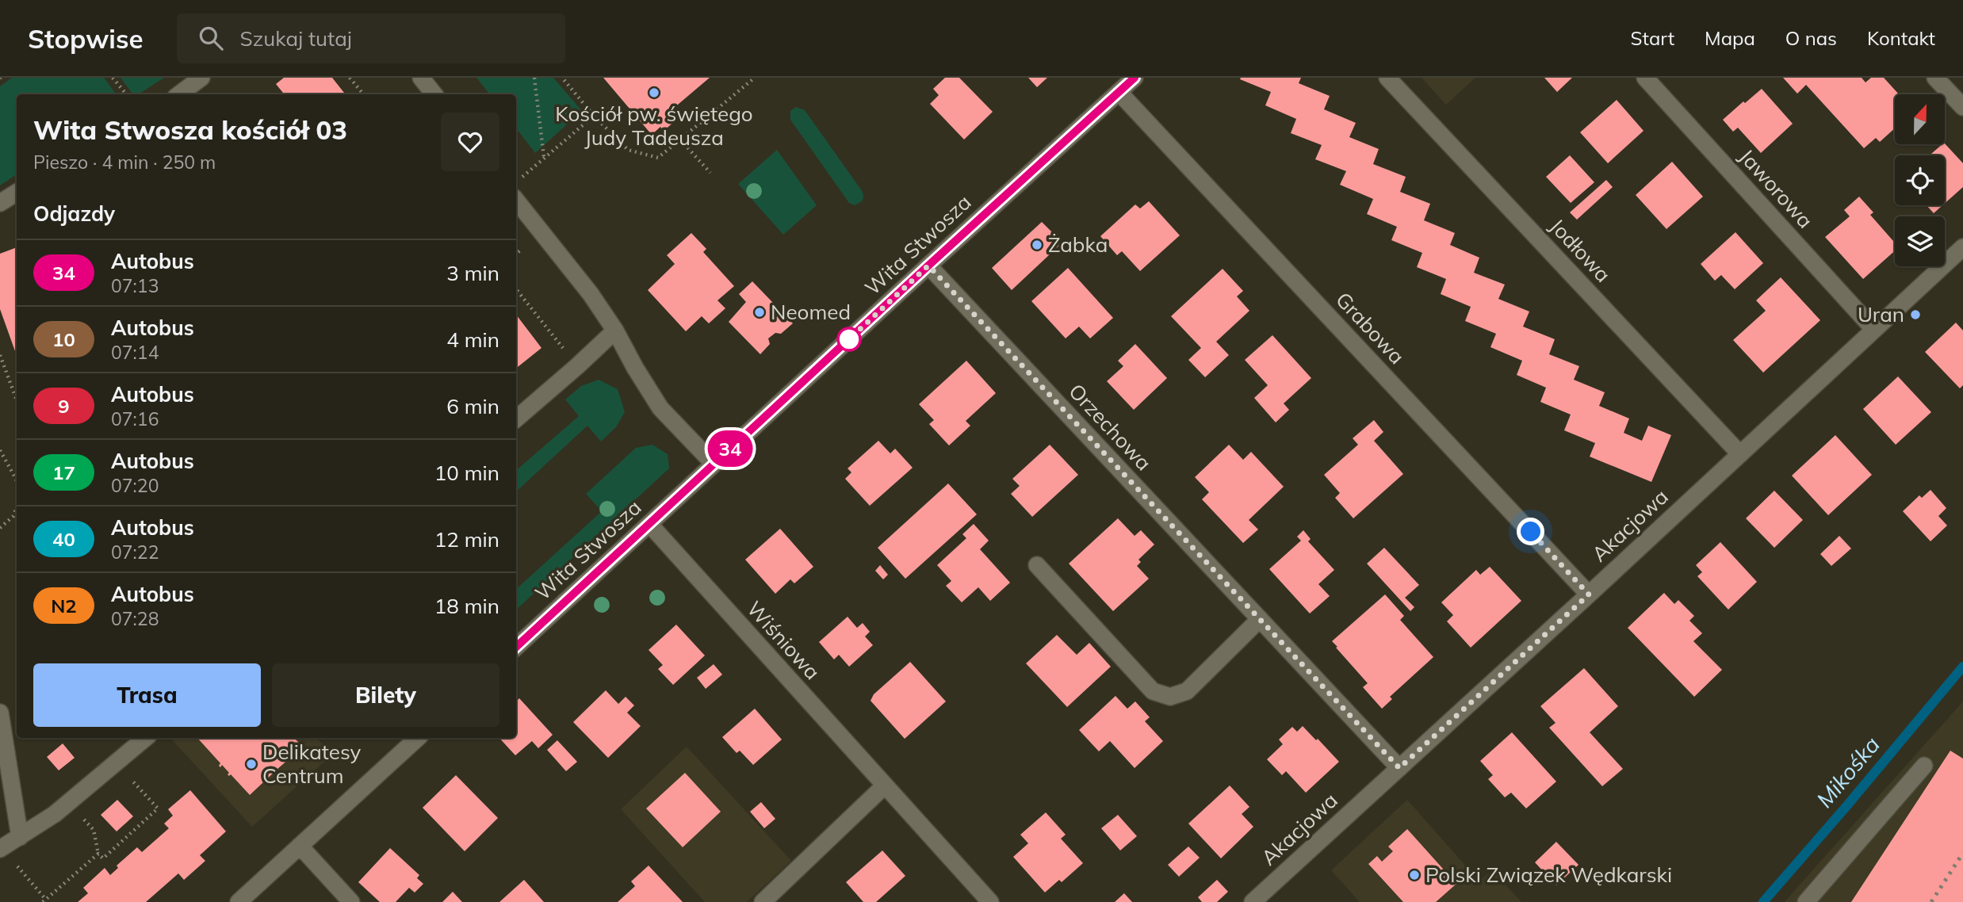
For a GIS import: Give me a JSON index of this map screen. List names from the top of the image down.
{
  "streets": {
    "street": [
      "Jaworowa",
      "Wita Stwosza",
      "Jodłowa",
      "Grabowa",
      "Orzechowa",
      "Akacjowa",
      "Wiśniowa"
    ]
  },
  "crossings": [
    ["Jaworowa", "Akacjowa"],
    ["Wita Stwosza", "Grabowa"],
    ["Wita Stwosza", "Orzechowa"],
    ["Wita Stwosza", "Wiśniowa"],
    ["Jodłowa", "Akacjowa"],
    ["Grabowa", "Akacjowa"],
    ["Orzechowa", "Akacjowa"]
  ],
  "water": ["Mikośka"],
  "places": [
    "Kościół pw. świętego Judy Tadeusza",
    "Żabka",
    "Neomed",
    "Uran",
    "Delikatesy Centrum",
    "Polski Związek Wędkarski"
  ],
  "lines": ["bus line 34"],
  "north": "top",
  "page": {
    "header": "Stopwise",
    "search": "Szukaj tutaj",
    "nav": [
      "Start",
      "Mapa",
      "O nas",
      "Kontakt"
    ],
    "on_map": "34",
    "heading": [
      ["Wita Stwosza kościół 03", "Pieszo · 4 min · 250 m"],
      "Odjazdy"
    ],
    "list": [
      {
        "mark": "34",
        "name": "Autobus",
        "note": "07:13",
        "value": "3 min"
      },
      {
        "mark": "10",
        "name": "Autobus",
        "note": "07:14",
        "value": "4 min"
      },
      {
        "mark": "9",
        "name": "Autobus",
        "note": "07:16",
        "value": "6 min"
      },
      {
        "mark": "17",
        "name": "Autobus",
        "note": "07:20",
        "value": "10 min"
      },
      {
        "mark": "40",
        "name": "Autobus",
        "note": "07:22",
        "value": "12 min"
      },
      {
        "mark": "N2",
        "name": "Autobus",
        "note": "07:28",
        "value": "18 min"
      }
    ],
    "buttons": ["Trasa", "Bilety"]
  }
}
